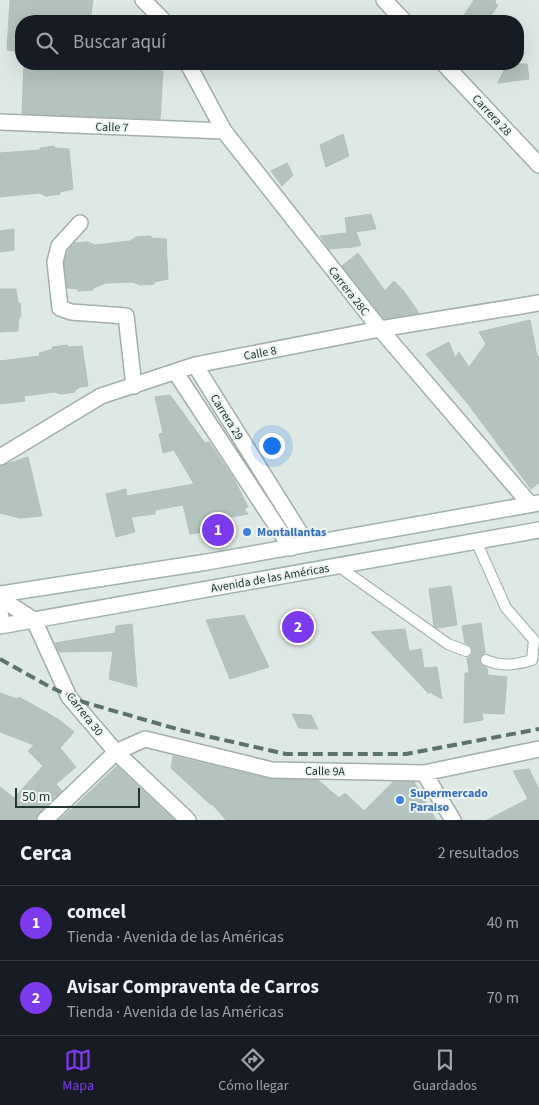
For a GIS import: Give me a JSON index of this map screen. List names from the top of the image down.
{
  "streets": {
    "street": [
      "Carrera 28",
      "Calle 7",
      "Carrera 28C",
      "Calle 8",
      "Carrera 29",
      "Avenida de las Américas",
      "Carrera 30",
      "Calle 9A"
    ]
  },
  "crossings": [
    ["Calle 7", "Carrera 28C"],
    ["Carrera 28C", "Calle 8"],
    ["Calle 8", "Carrera 29"],
    ["Carrera 29", "Avenida de las Américas"],
    ["Avenida de las Américas", "Carrera 30"],
    ["Carrera 30", "Calle 9A"]
  ],
  "places": ["Montallantas", "Supermercado Paraiso"],
  "scale_bar": "50 m",
  "page": {
    "search": "Buscar aquí",
    "pins": ["1", "2"],
    "scale": "50 m",
    "heading": ["Cerca", "2 resultados"],
    "list": [
      {
        "mark": "1",
        "name": "comcel",
        "note": "Tienda · Avenida de las Américas",
        "value": "40 m"
      },
      {
        "mark": "2",
        "name": "Avisar Compraventa de Carros",
        "note": "Tienda · Avenida de las Américas",
        "value": "70 m"
      }
    ],
    "nav": ["Mapa", "Cómo llegar", "Guardados"]
  }
}
